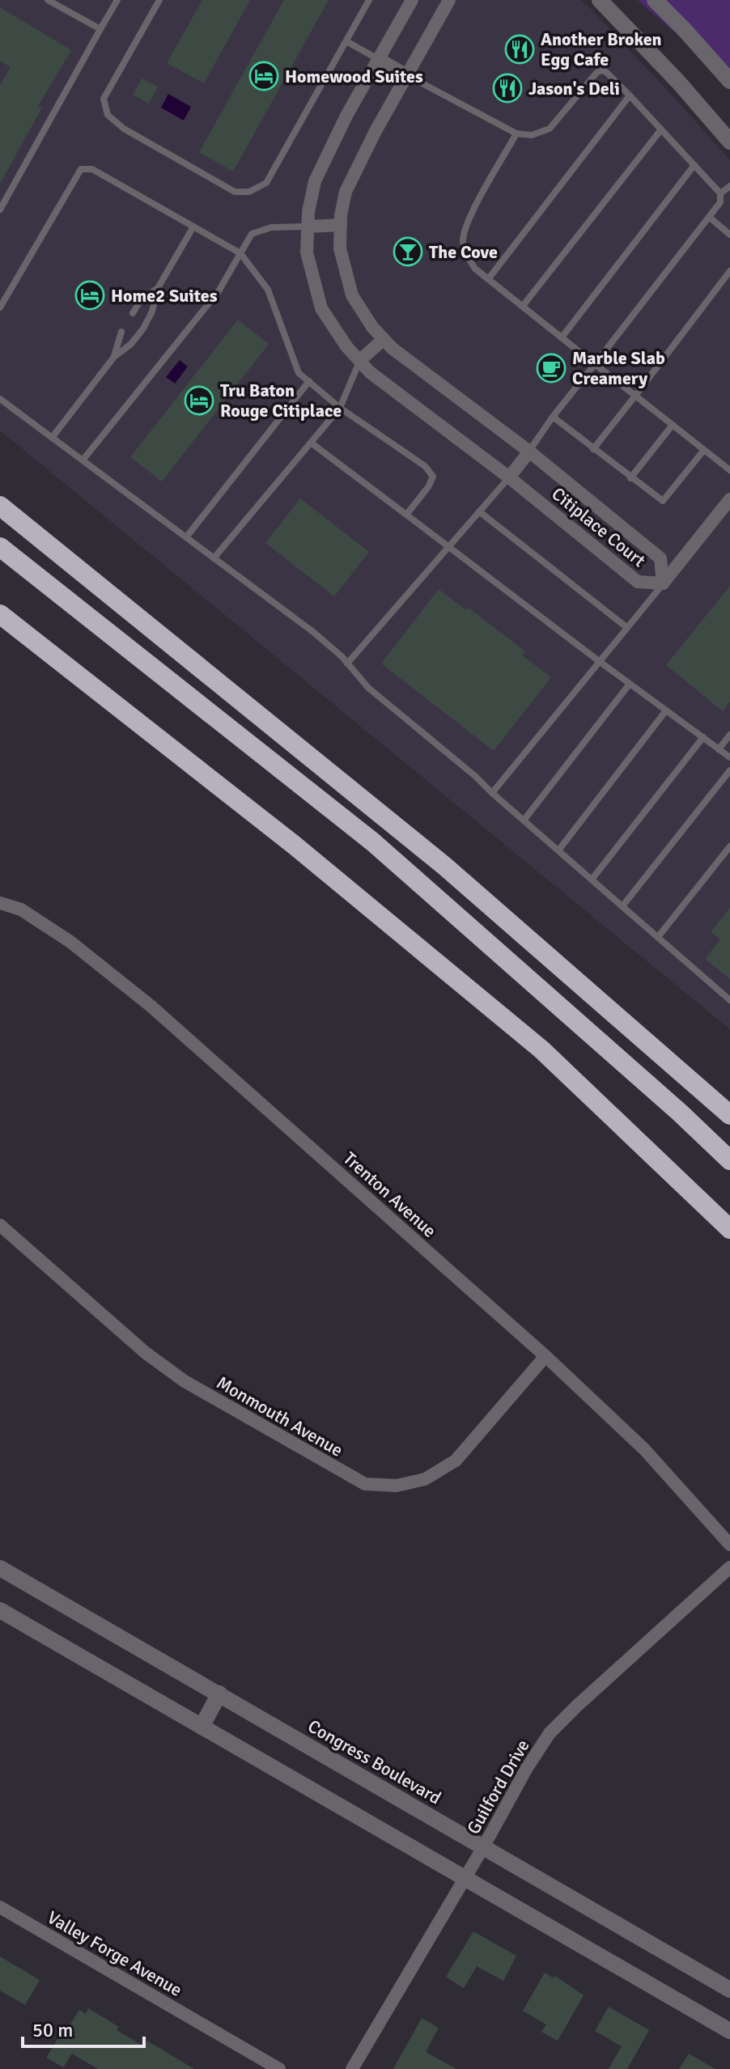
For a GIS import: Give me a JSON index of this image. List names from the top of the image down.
{
  "streets": {
    "street": [
      "Citiplace Court",
      "Trenton Avenue",
      "Monmouth Avenue",
      "Congress Boulevard",
      "Guilford Drive",
      "Valley Forge Avenue"
    ]
  },
  "crossings": [
    ["Trenton Avenue", "Monmouth Avenue"],
    ["Congress Boulevard", "Guilford Drive"]
  ],
  "places": {
    "restaurant": ["Another Broken Egg Cafe", "Jason's Deli"],
    "hotel": ["Homewood Suites", "Home2 Suites", "Tru Baton Rouge Citiplace"],
    "bar": ["The Cove"],
    "cafe": ["Marble Slab Creamery"]
  },
  "scale_bar": "50 m"
}
